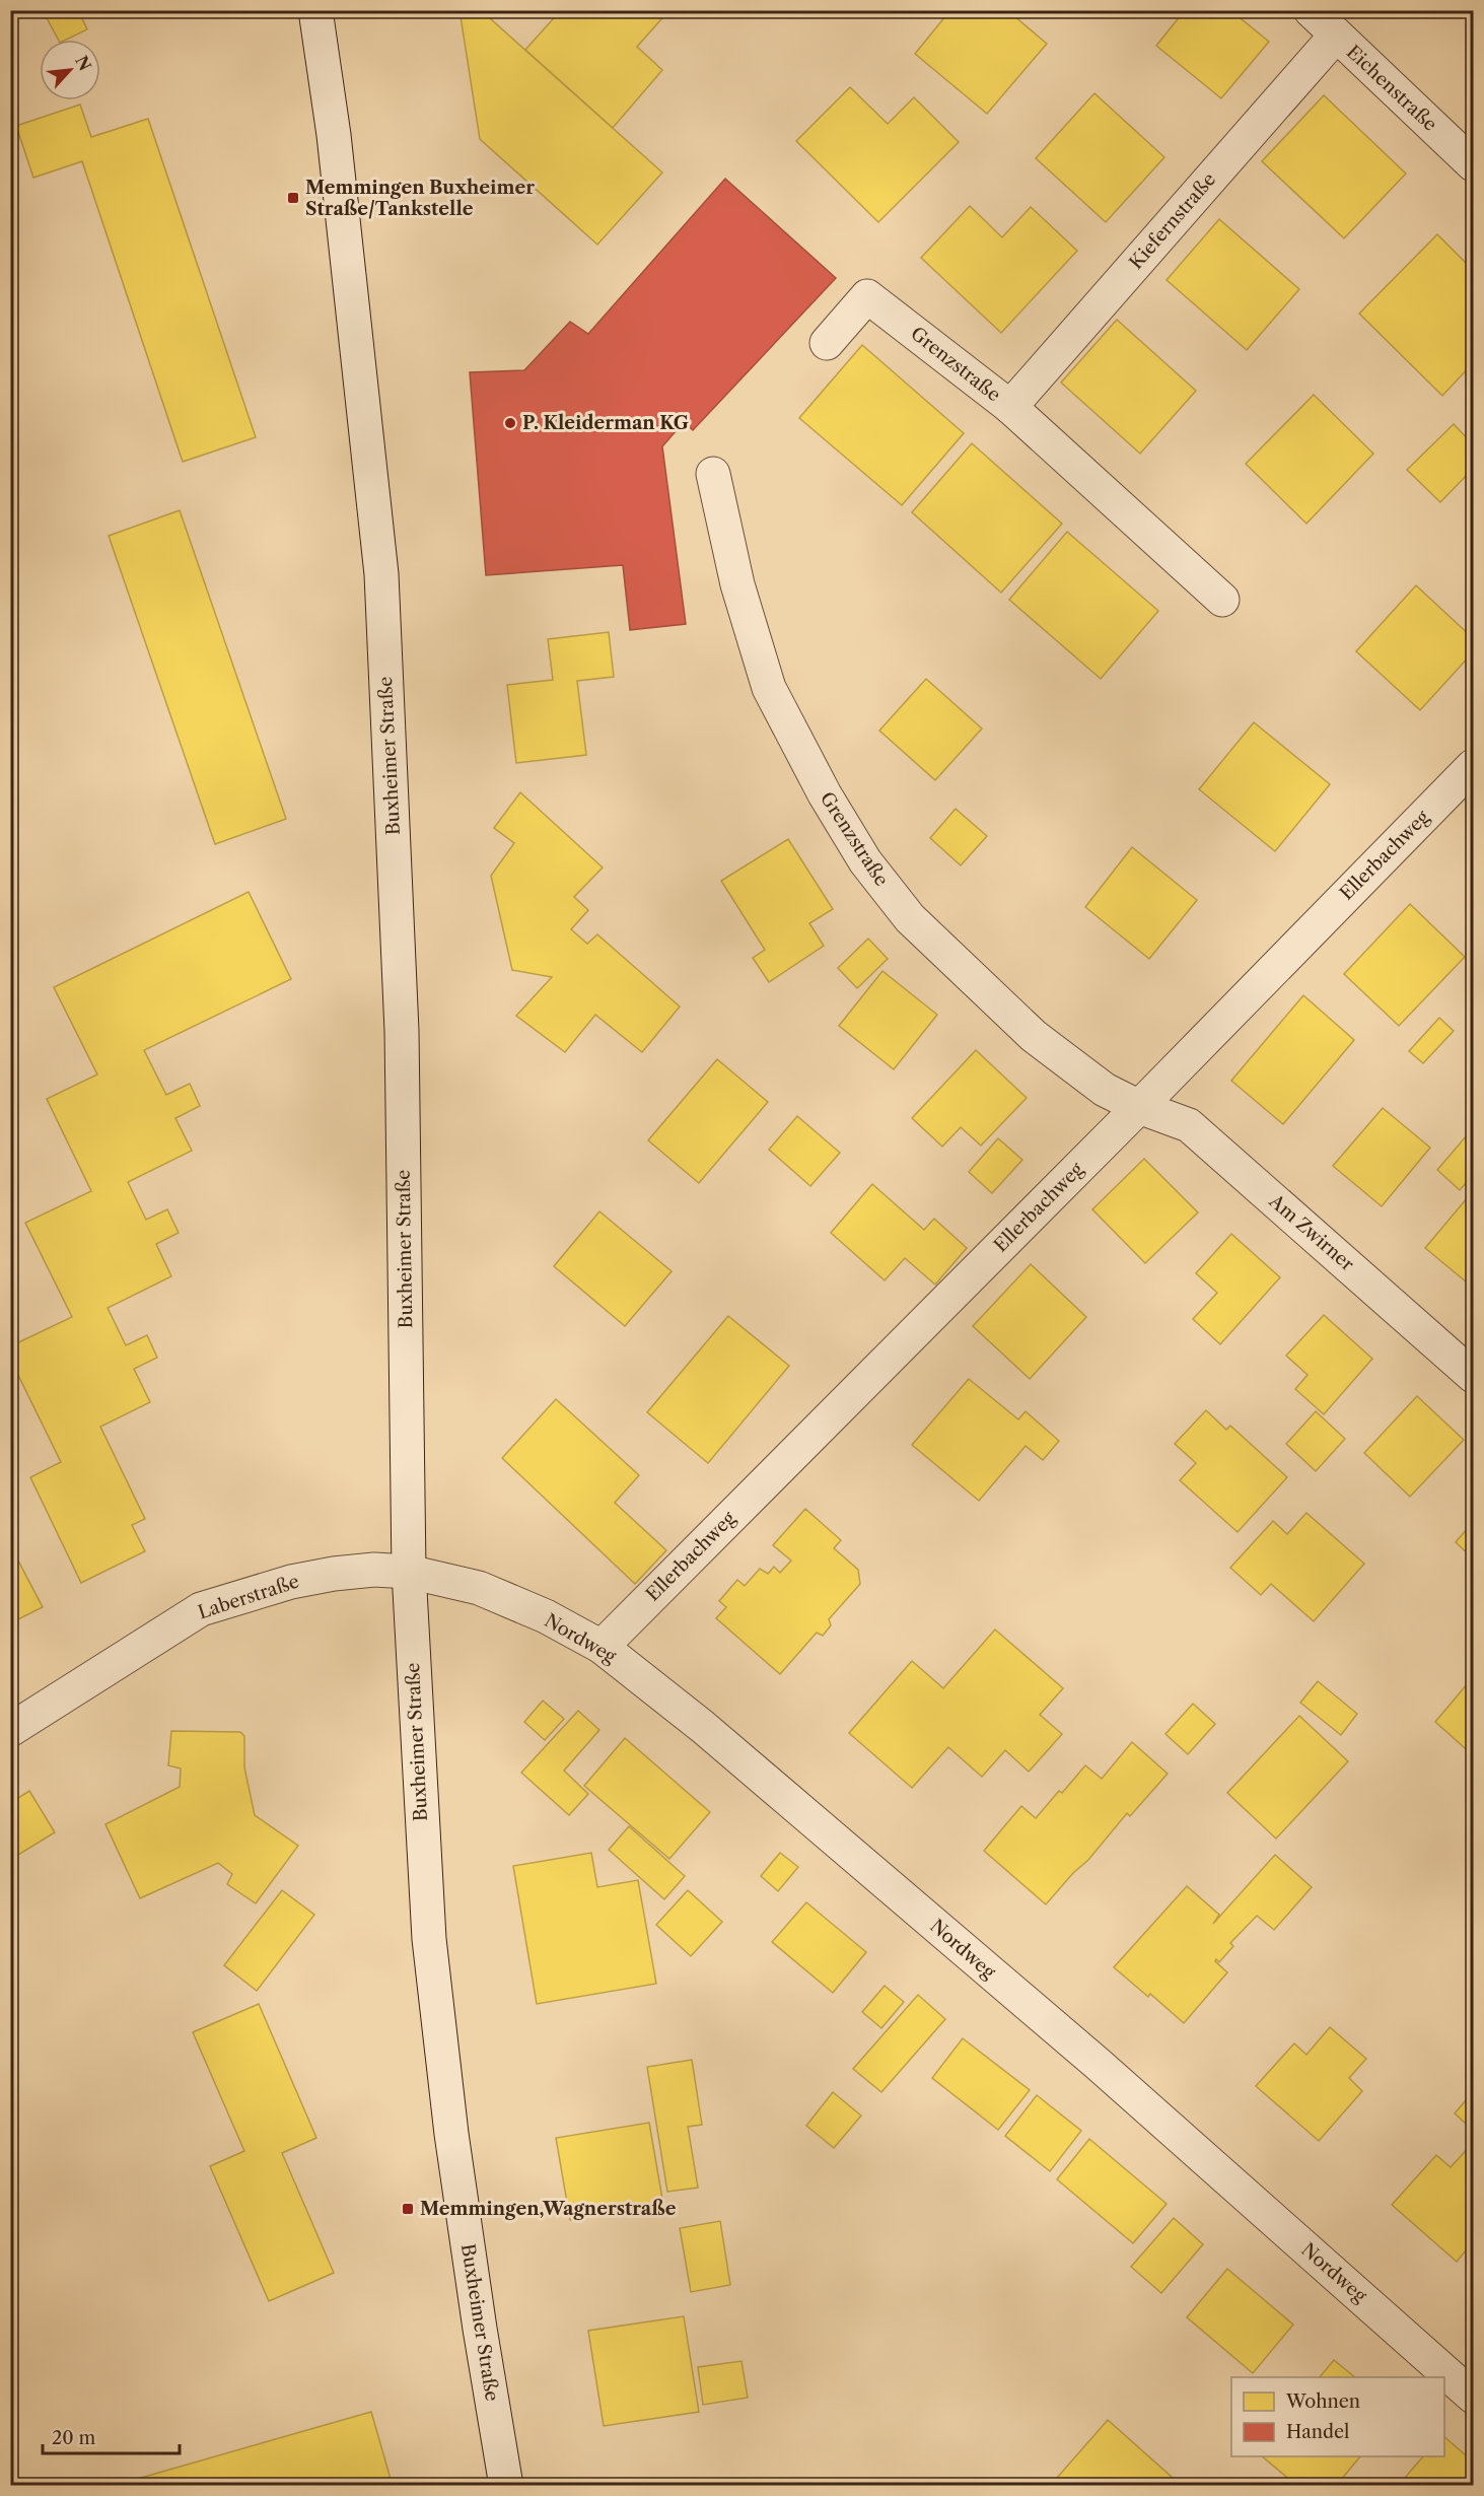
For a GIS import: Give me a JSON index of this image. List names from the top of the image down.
{
  "streets": {
    "street": [
      "Eichenstraße",
      "Kiefernstraße",
      "Grenzstraße",
      "Buxheimer Straße",
      "Ellerbachweg",
      "Am Zwirner",
      "Laberstraße",
      "Nordweg"
    ]
  },
  "crossings": [
    ["Eichenstraße", "Kiefernstraße"],
    ["Kiefernstraße", "Grenzstraße"],
    ["Grenzstraße", "Ellerbachweg"],
    ["Grenzstraße", "Am Zwirner"],
    ["Buxheimer Straße", "Laberstraße"],
    ["Buxheimer Straße", "Nordweg"],
    ["Ellerbachweg", "Am Zwirner"],
    ["Ellerbachweg", "Nordweg"],
    ["Laberstraße", "Nordweg"]
  ],
  "places": {
    "transit": ["Memmingen Buxheimer Straße/Tankstelle", "Memmingen,Wagnerstraße"],
    "other": ["P. Kleiderman KG"]
  },
  "legend": ["Wohnen", "Handel"],
  "scale_bar": "20 m",
  "north": "top right"
}
